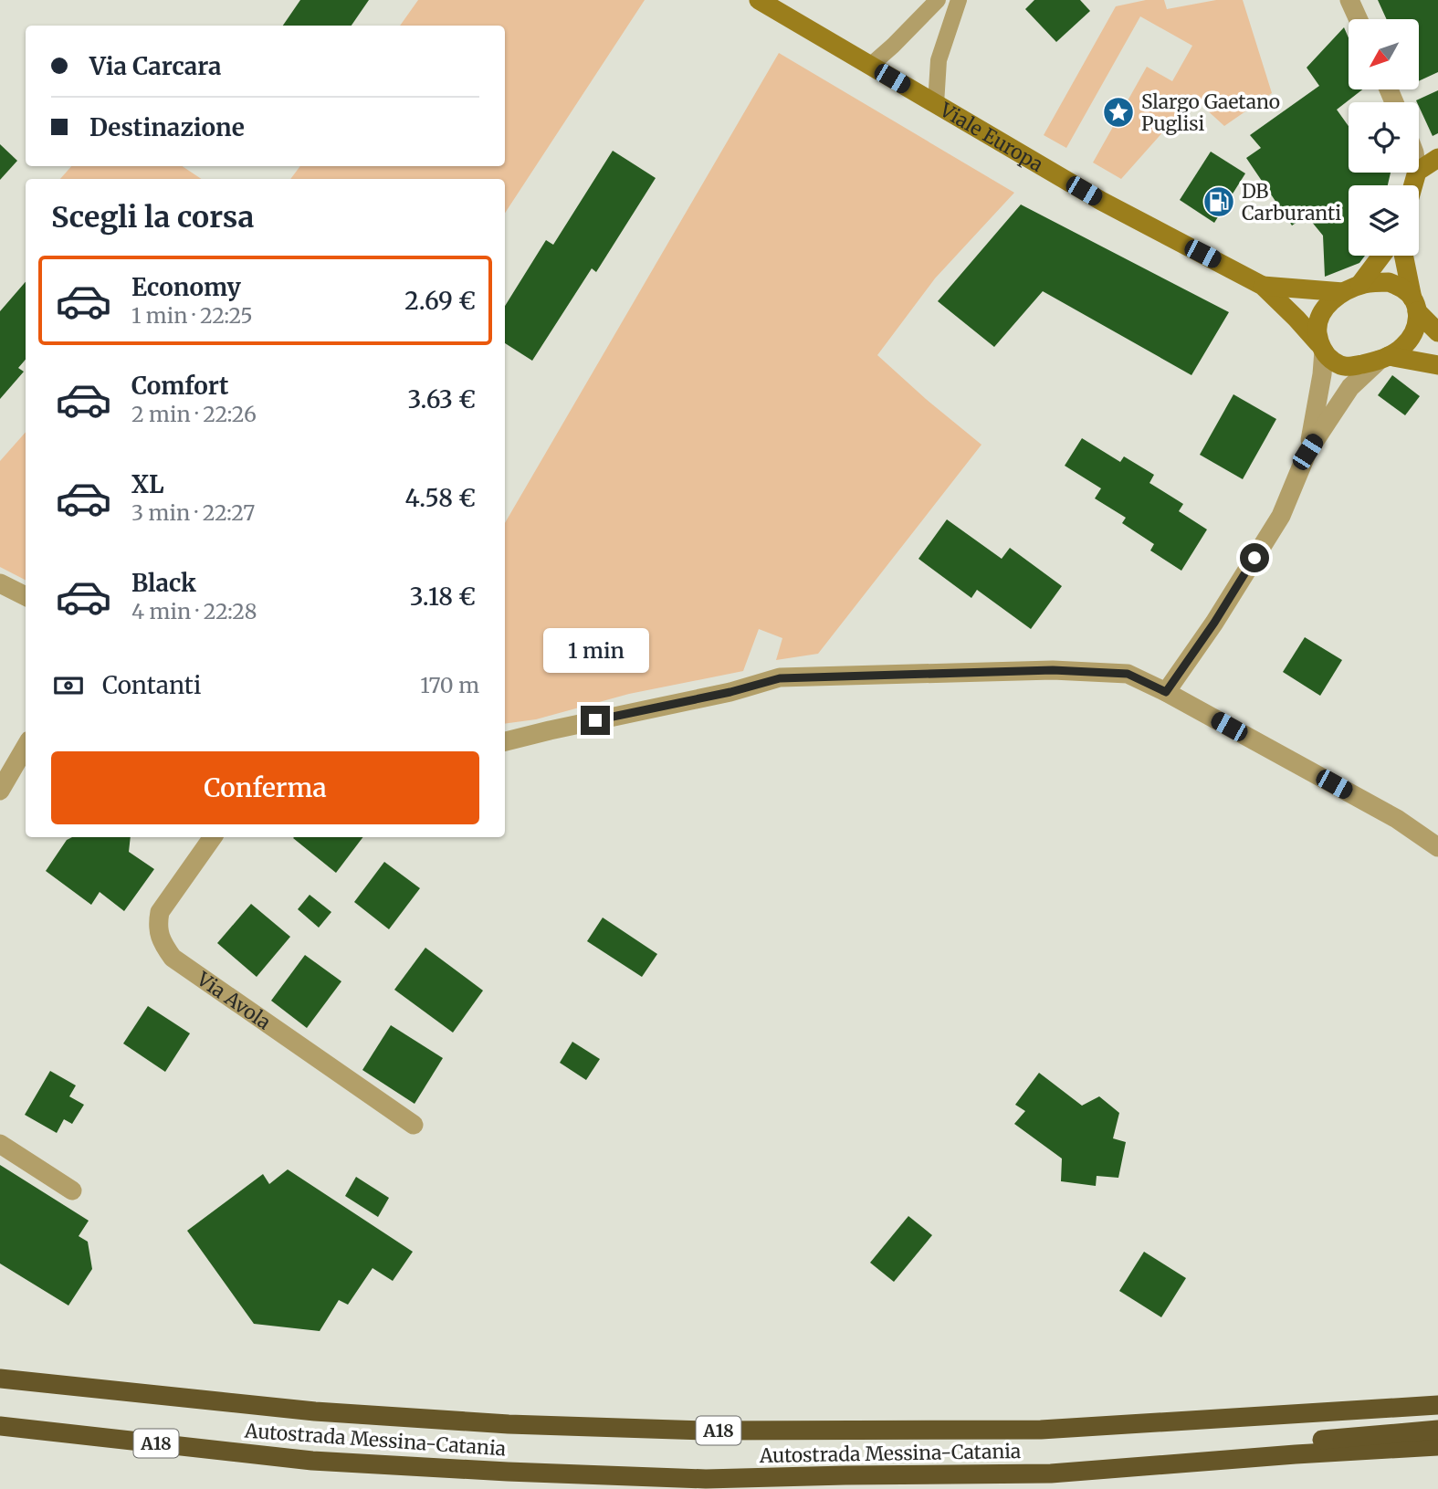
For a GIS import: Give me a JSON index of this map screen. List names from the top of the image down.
{
  "streets": {
    "highway": ["A18", "Autostrada Messina-Catania"],
    "main road": ["Viale Europa"],
    "street": ["Via Avola"]
  },
  "places": {
    "place": ["Slargo Gaetano Puglisi"],
    "fuel station": ["DB Carburanti"]
  },
  "north": "bottom left",
  "page": {
    "banner": ["Via Carcara", "Destinazione"],
    "heading": "Scegli la corsa",
    "list": [
      {
        "name": "Economy",
        "note": "1 min · 22:25",
        "value": "2.69 €"
      },
      {
        "name": "Comfort",
        "note": "2 min · 22:26",
        "value": "3.63 €"
      },
      {
        "name": "XL",
        "note": "3 min · 22:27",
        "value": "4.58 €"
      },
      {
        "name": "Black",
        "note": "4 min · 22:28",
        "value": "3.18 €"
      }
    ],
    "bubble": "1 min",
    "pay": ["Contanti", "170 m"],
    "buttons": "Conferma"
  }
}
